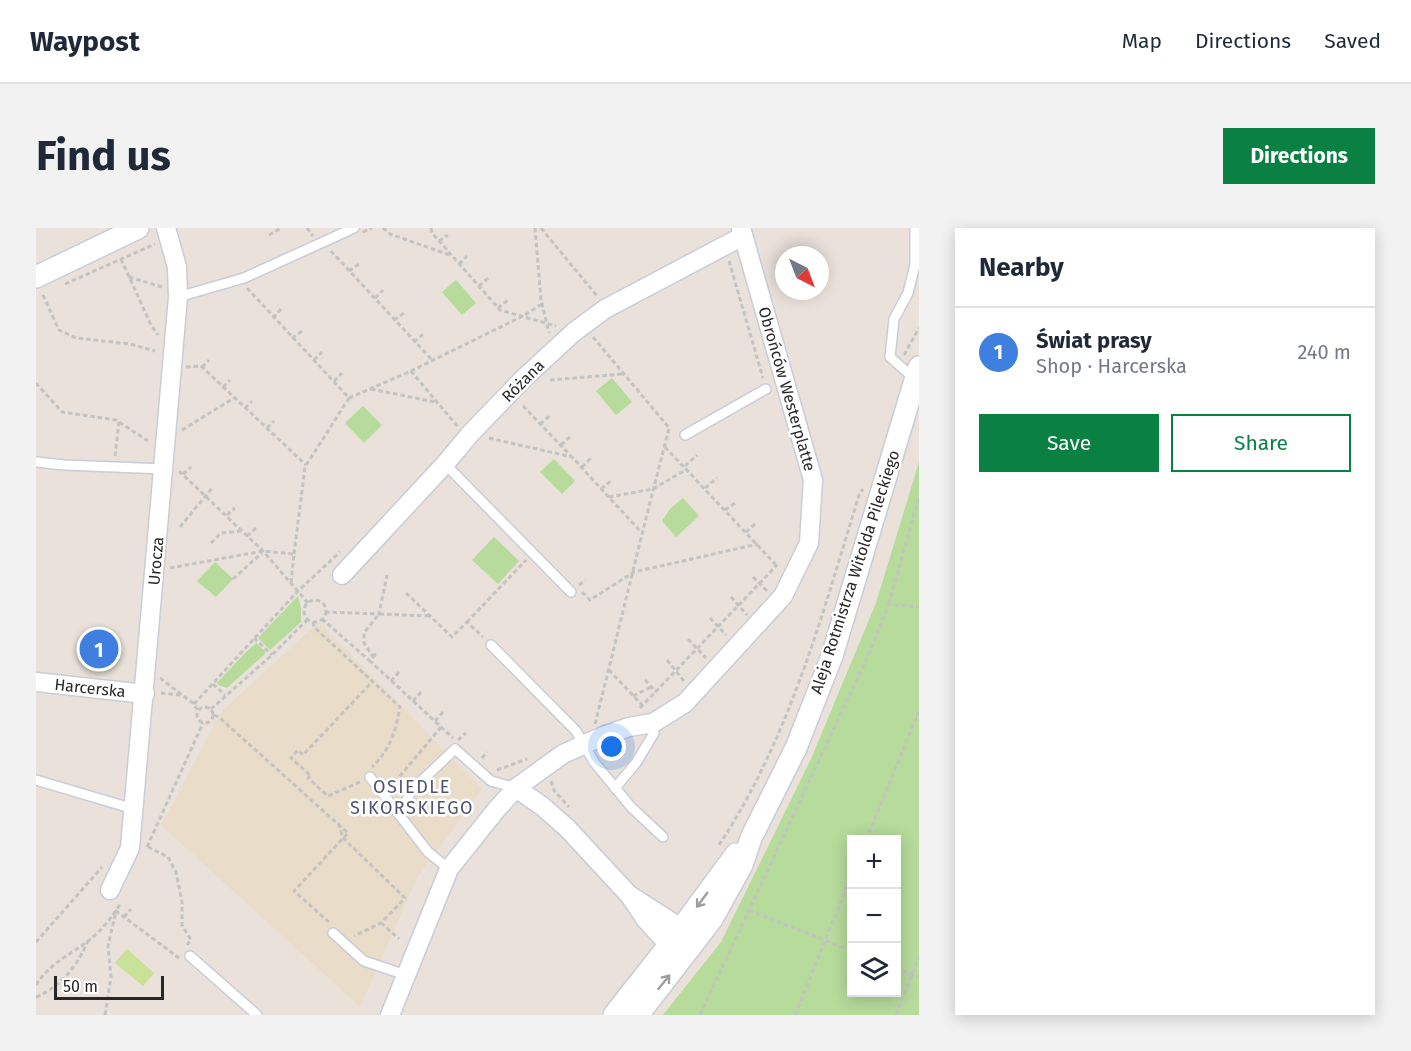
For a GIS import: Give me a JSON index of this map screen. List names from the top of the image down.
{
  "streets": {
    "street": [
      "Różana",
      "Obrońców Westerplatte",
      "Urocza",
      "Aleja Rotmistrza Witolda Pileckiego",
      "Harcerska"
    ]
  },
  "crossings": [
    ["Różana", "Obrońców Westerplatte"],
    ["Urocza", "Harcerska"]
  ],
  "districts": ["OSIEDLE SIKORSKIEGO"],
  "scale_bar": "50 m",
  "north": "bottom right",
  "page": {
    "header": "Waypost",
    "nav": ["Map", "Directions", "Saved"],
    "buttons": [
      "Directions",
      ["Save", "Share"]
    ],
    "title": "Find us",
    "heading": "Nearby",
    "list": [
      {
        "mark": "1",
        "name": "Świat prasy",
        "note": "Shop · Harcerska",
        "value": "240 m"
      }
    ],
    "pins": "1",
    "map_buttons": ["+", "−"],
    "scale": "50 m"
  }
}
